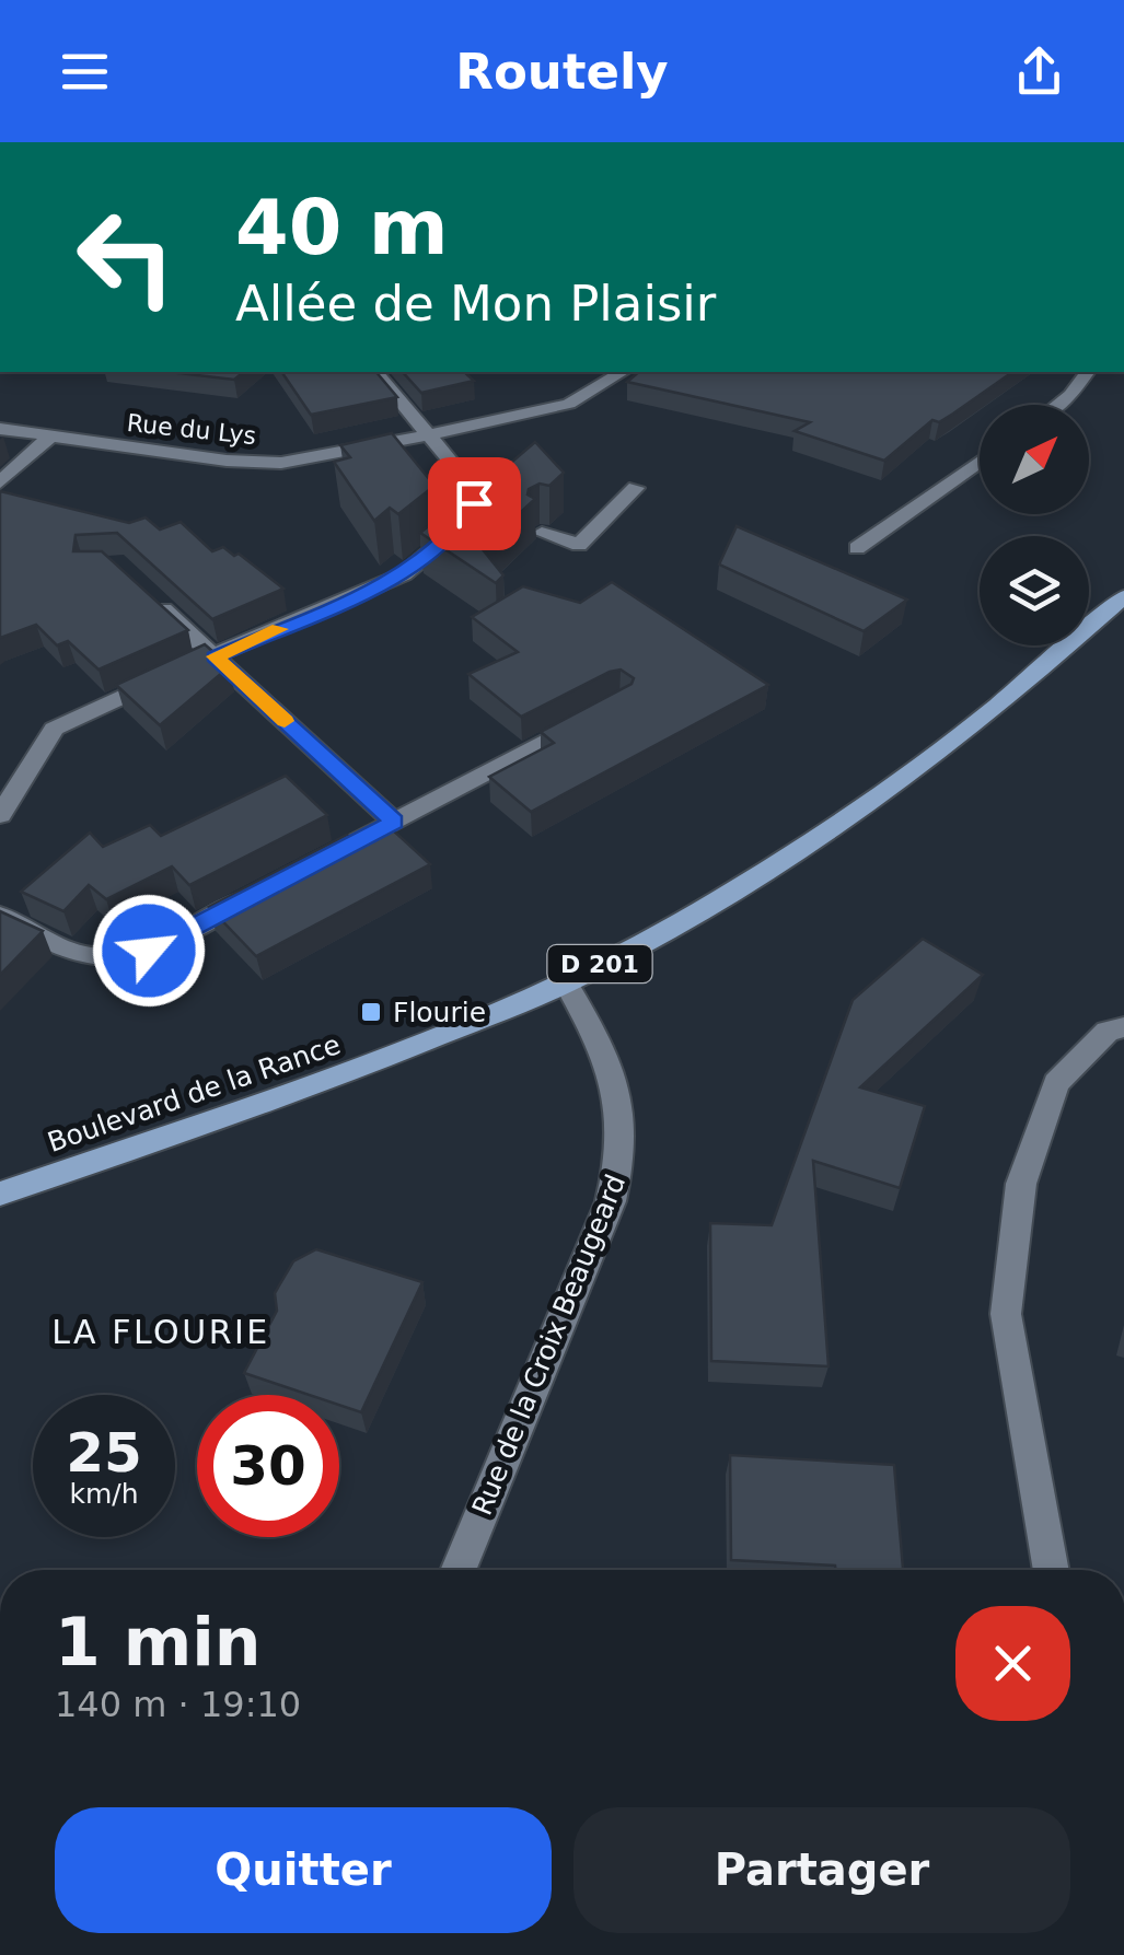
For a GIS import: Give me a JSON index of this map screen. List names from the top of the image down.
{
  "streets": {
    "main road": ["D 201", "Boulevard de la Rance"],
    "street": ["Rue du Lys", "Rue de la Croix Beaugeard"]
  },
  "crossings": [
    ["Boulevard de la Rance", "Rue de la Croix Beaugeard"]
  ],
  "districts": ["LA FLOURIE"],
  "places": {
    "transit": ["Flourie"]
  },
  "north": "top right",
  "page": {
    "header": "Routely",
    "turn": ["40 m", "Allée de Mon Plaisir"],
    "speed": "25 km/h",
    "limit": "30",
    "heading": ["1 min", "140 m · 19:10"],
    "buttons": ["Quitter", "Partager"]
  }
}
